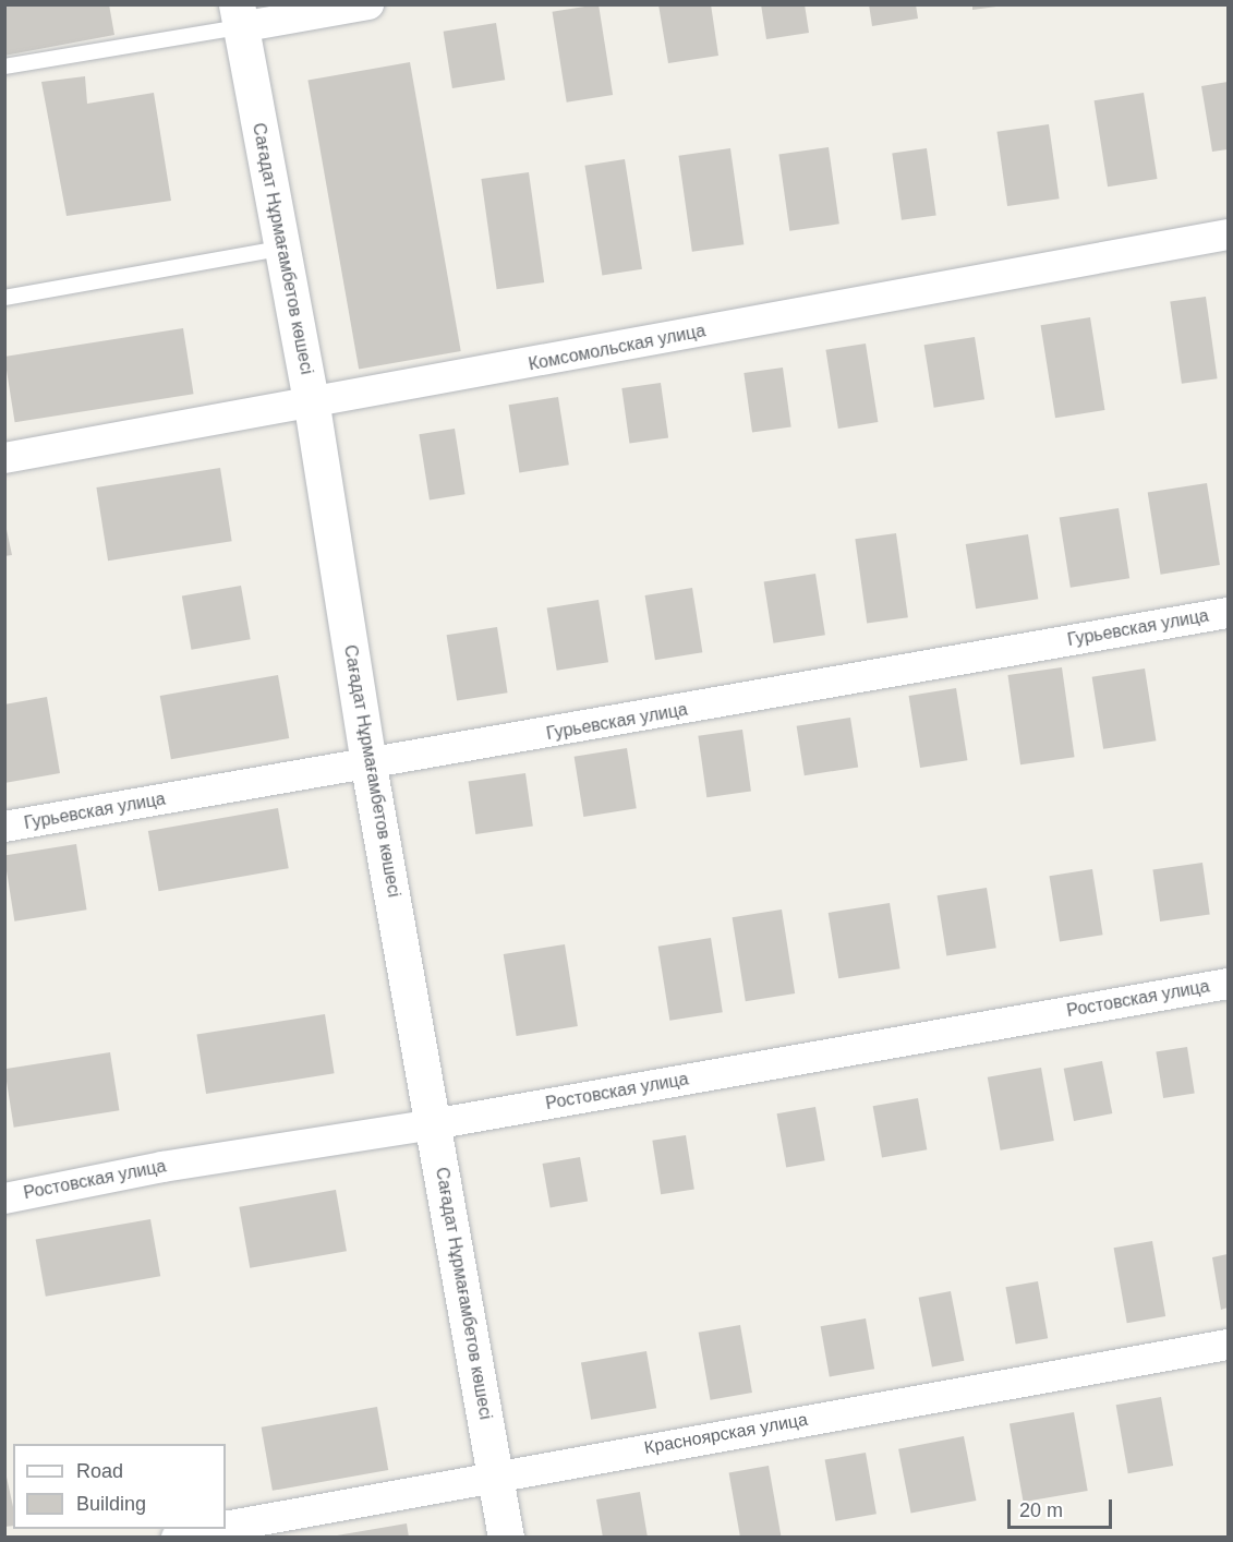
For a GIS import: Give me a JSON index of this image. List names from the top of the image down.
{
  "streets": {
    "main road": ["Сағадат Нұрмағамбетов көшесі"],
    "street": [
      "Комсомольская улица",
      "Гурьевская улица",
      "Ростовская улица",
      "Красноярская улица"
    ]
  },
  "crossings": [
    ["Сағадат Нұрмағамбетов көшесі", "Комсомольская улица"],
    ["Сағадат Нұрмағамбетов көшесі", "Гурьевская улица"],
    ["Сағадат Нұрмағамбетов көшесі", "Ростовская улица"],
    ["Сағадат Нұрмағамбетов көшесі", "Красноярская улица"]
  ],
  "legend": ["Road", "Building"],
  "scale_bar": "20 m"
}
